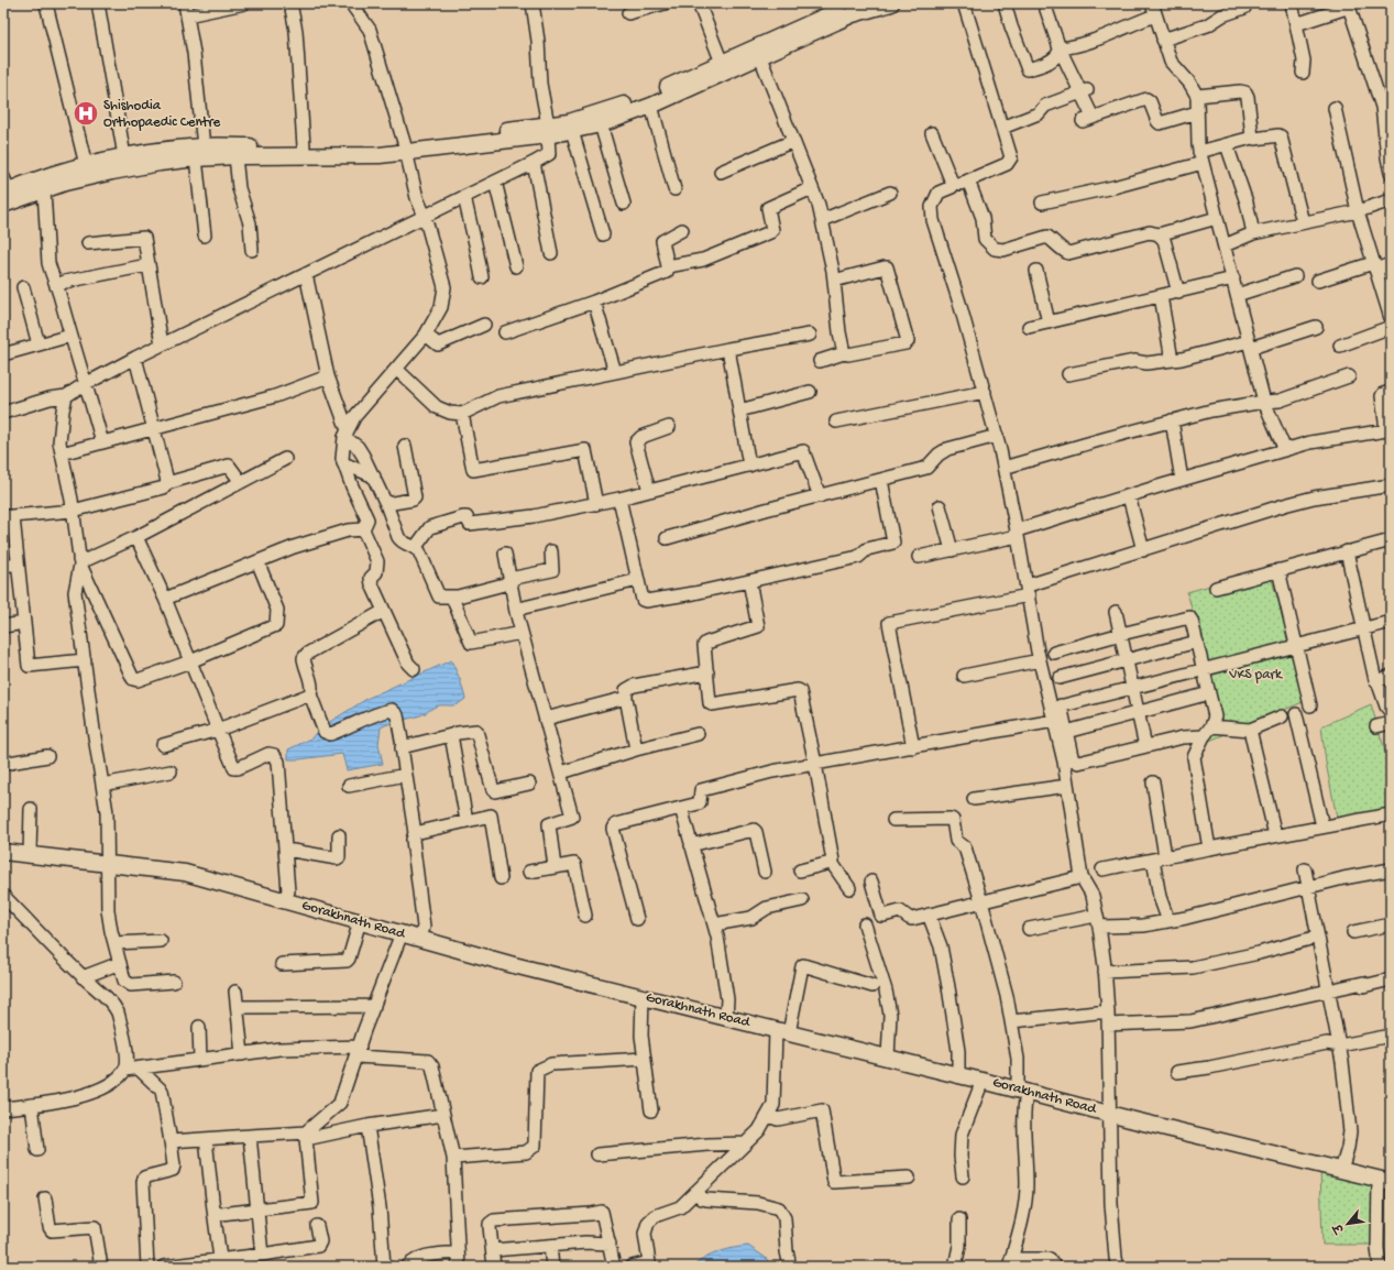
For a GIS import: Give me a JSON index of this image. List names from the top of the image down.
{
  "streets": {
    "main road": ["Gorakhnath Road"]
  },
  "parks": ["VKS park"],
  "places": {
    "hospital": ["Shishodia Orthopaedic Centre"]
  },
  "north": "bottom left"
}
